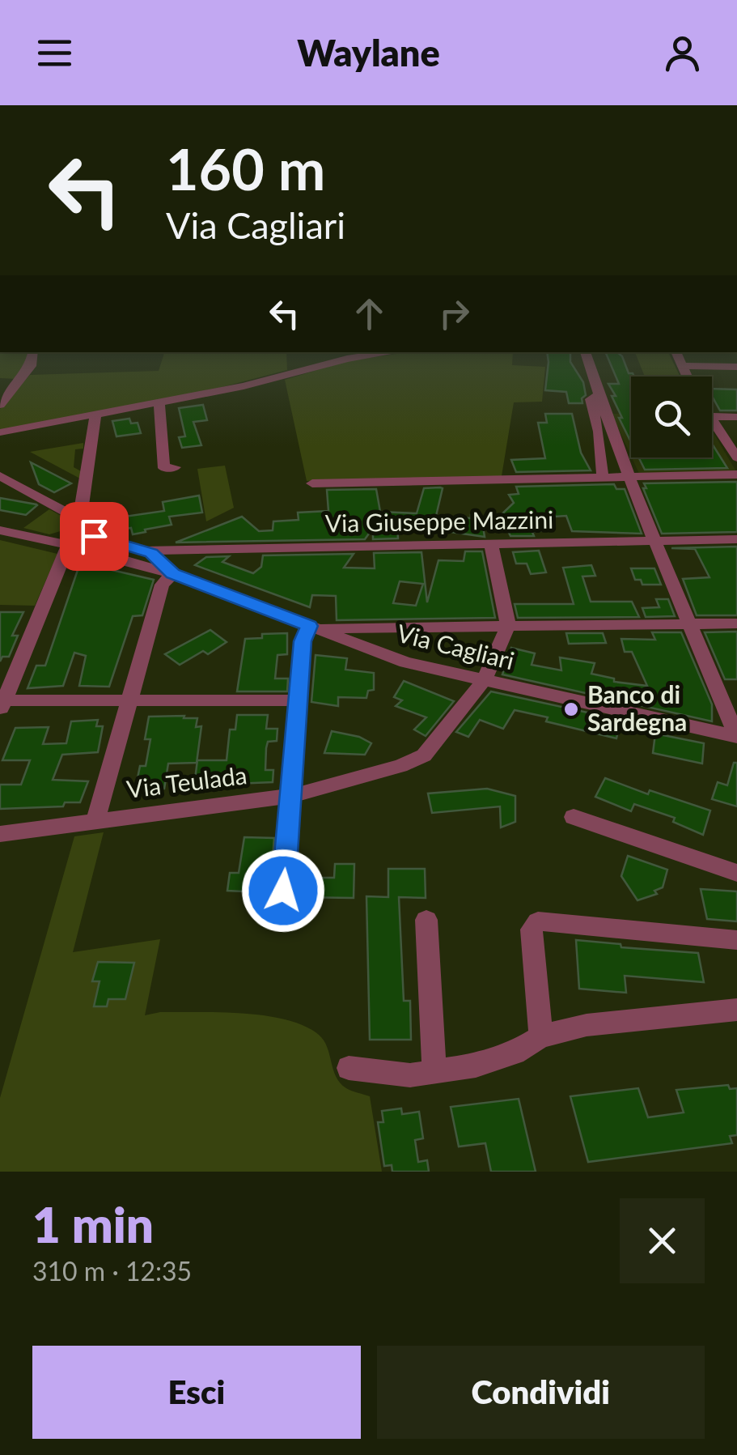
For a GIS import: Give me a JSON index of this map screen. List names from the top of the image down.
{
  "streets": {
    "street": ["Via Giuseppe Mazzini", "Via Cagliari", "Via Teulada"]
  },
  "crossings": [
    ["Via Giuseppe Mazzini", "Via Cagliari"],
    ["Via Cagliari", "Via Teulada"]
  ],
  "places": ["Banco di Sardegna"],
  "page": {
    "header": "Waylane",
    "turn": ["160 m", "Via Cagliari"],
    "heading": ["1 min", "310 m · 12:35"],
    "buttons": ["Esci", "Condividi"]
  }
}
